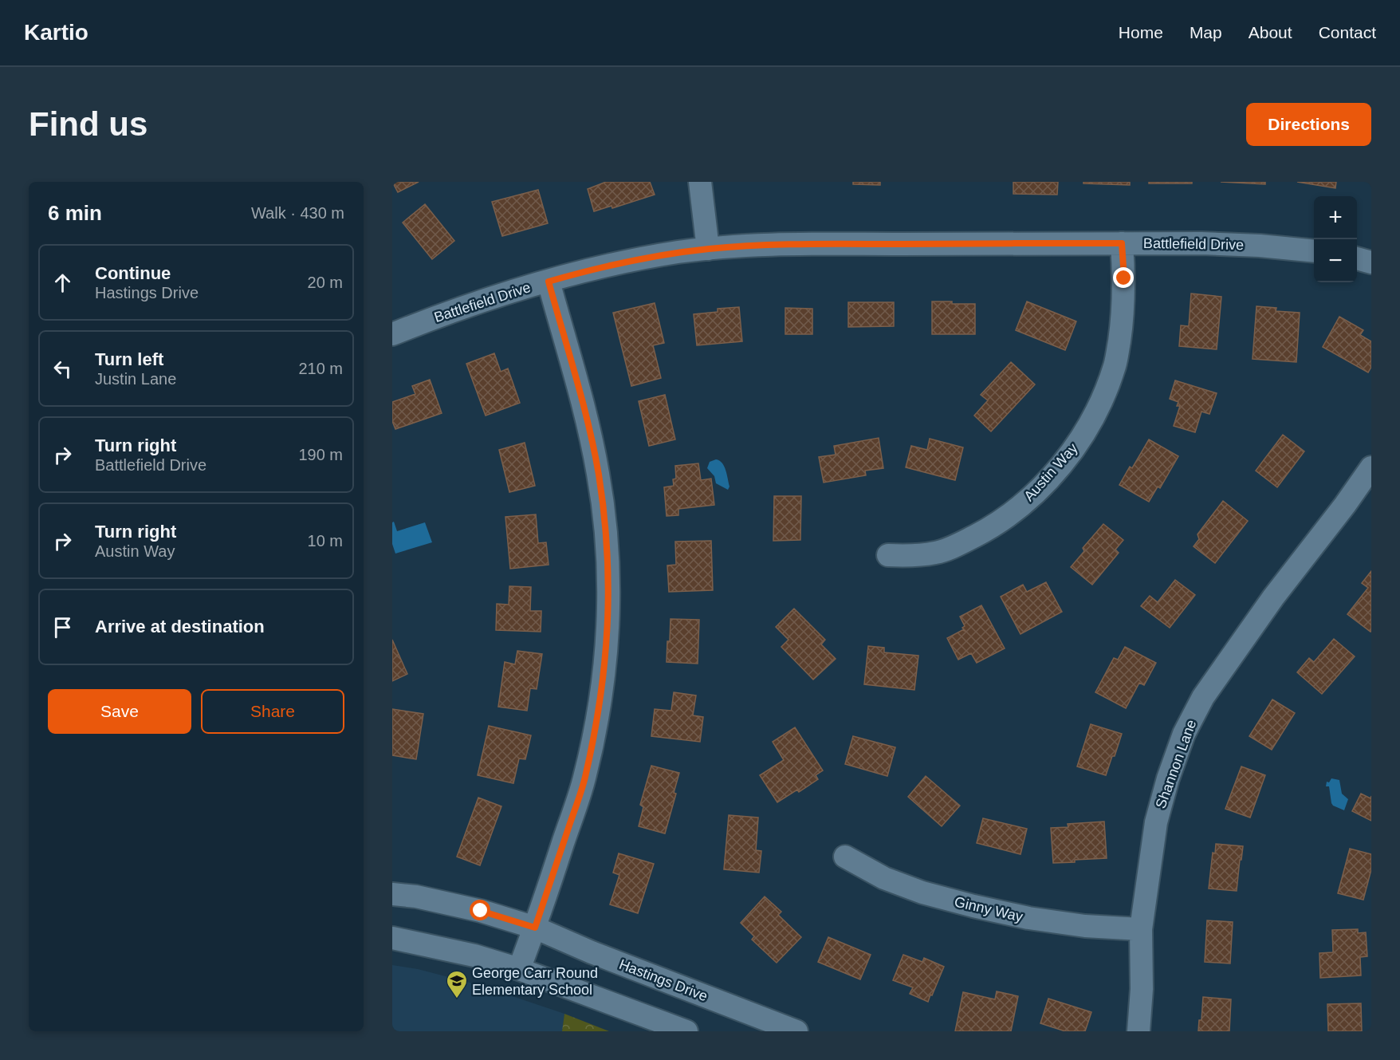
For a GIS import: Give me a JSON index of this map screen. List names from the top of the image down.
{
  "streets": {
    "street": [
      "Battlefield Drive",
      "Austin Way",
      "Shannon Lane",
      "Ginny Way",
      "Hastings Drive"
    ]
  },
  "crossings": [
    ["Battlefield Drive", "Austin Way"],
    ["Shannon Lane", "Ginny Way"]
  ],
  "places": {
    "school or university": ["George Carr Round Elementary School"]
  },
  "page": {
    "header": "Kartio",
    "nav": [
      "Home",
      "Map",
      "About",
      "Contact"
    ],
    "buttons": [
      "Directions",
      ["Save", "Share"]
    ],
    "title": "Find us",
    "heading": ["6 min", "Walk · 430 m"],
    "map_buttons": ["+", "−"],
    "list": [
      ["Continue", "Hastings Drive", "20 m"],
      ["Turn left", "Justin Lane", "210 m"],
      ["Turn right", "Battlefield Drive", "190 m"],
      ["Turn right", "Austin Way", "10 m"],
      "Arrive at destination"
    ]
  }
}
